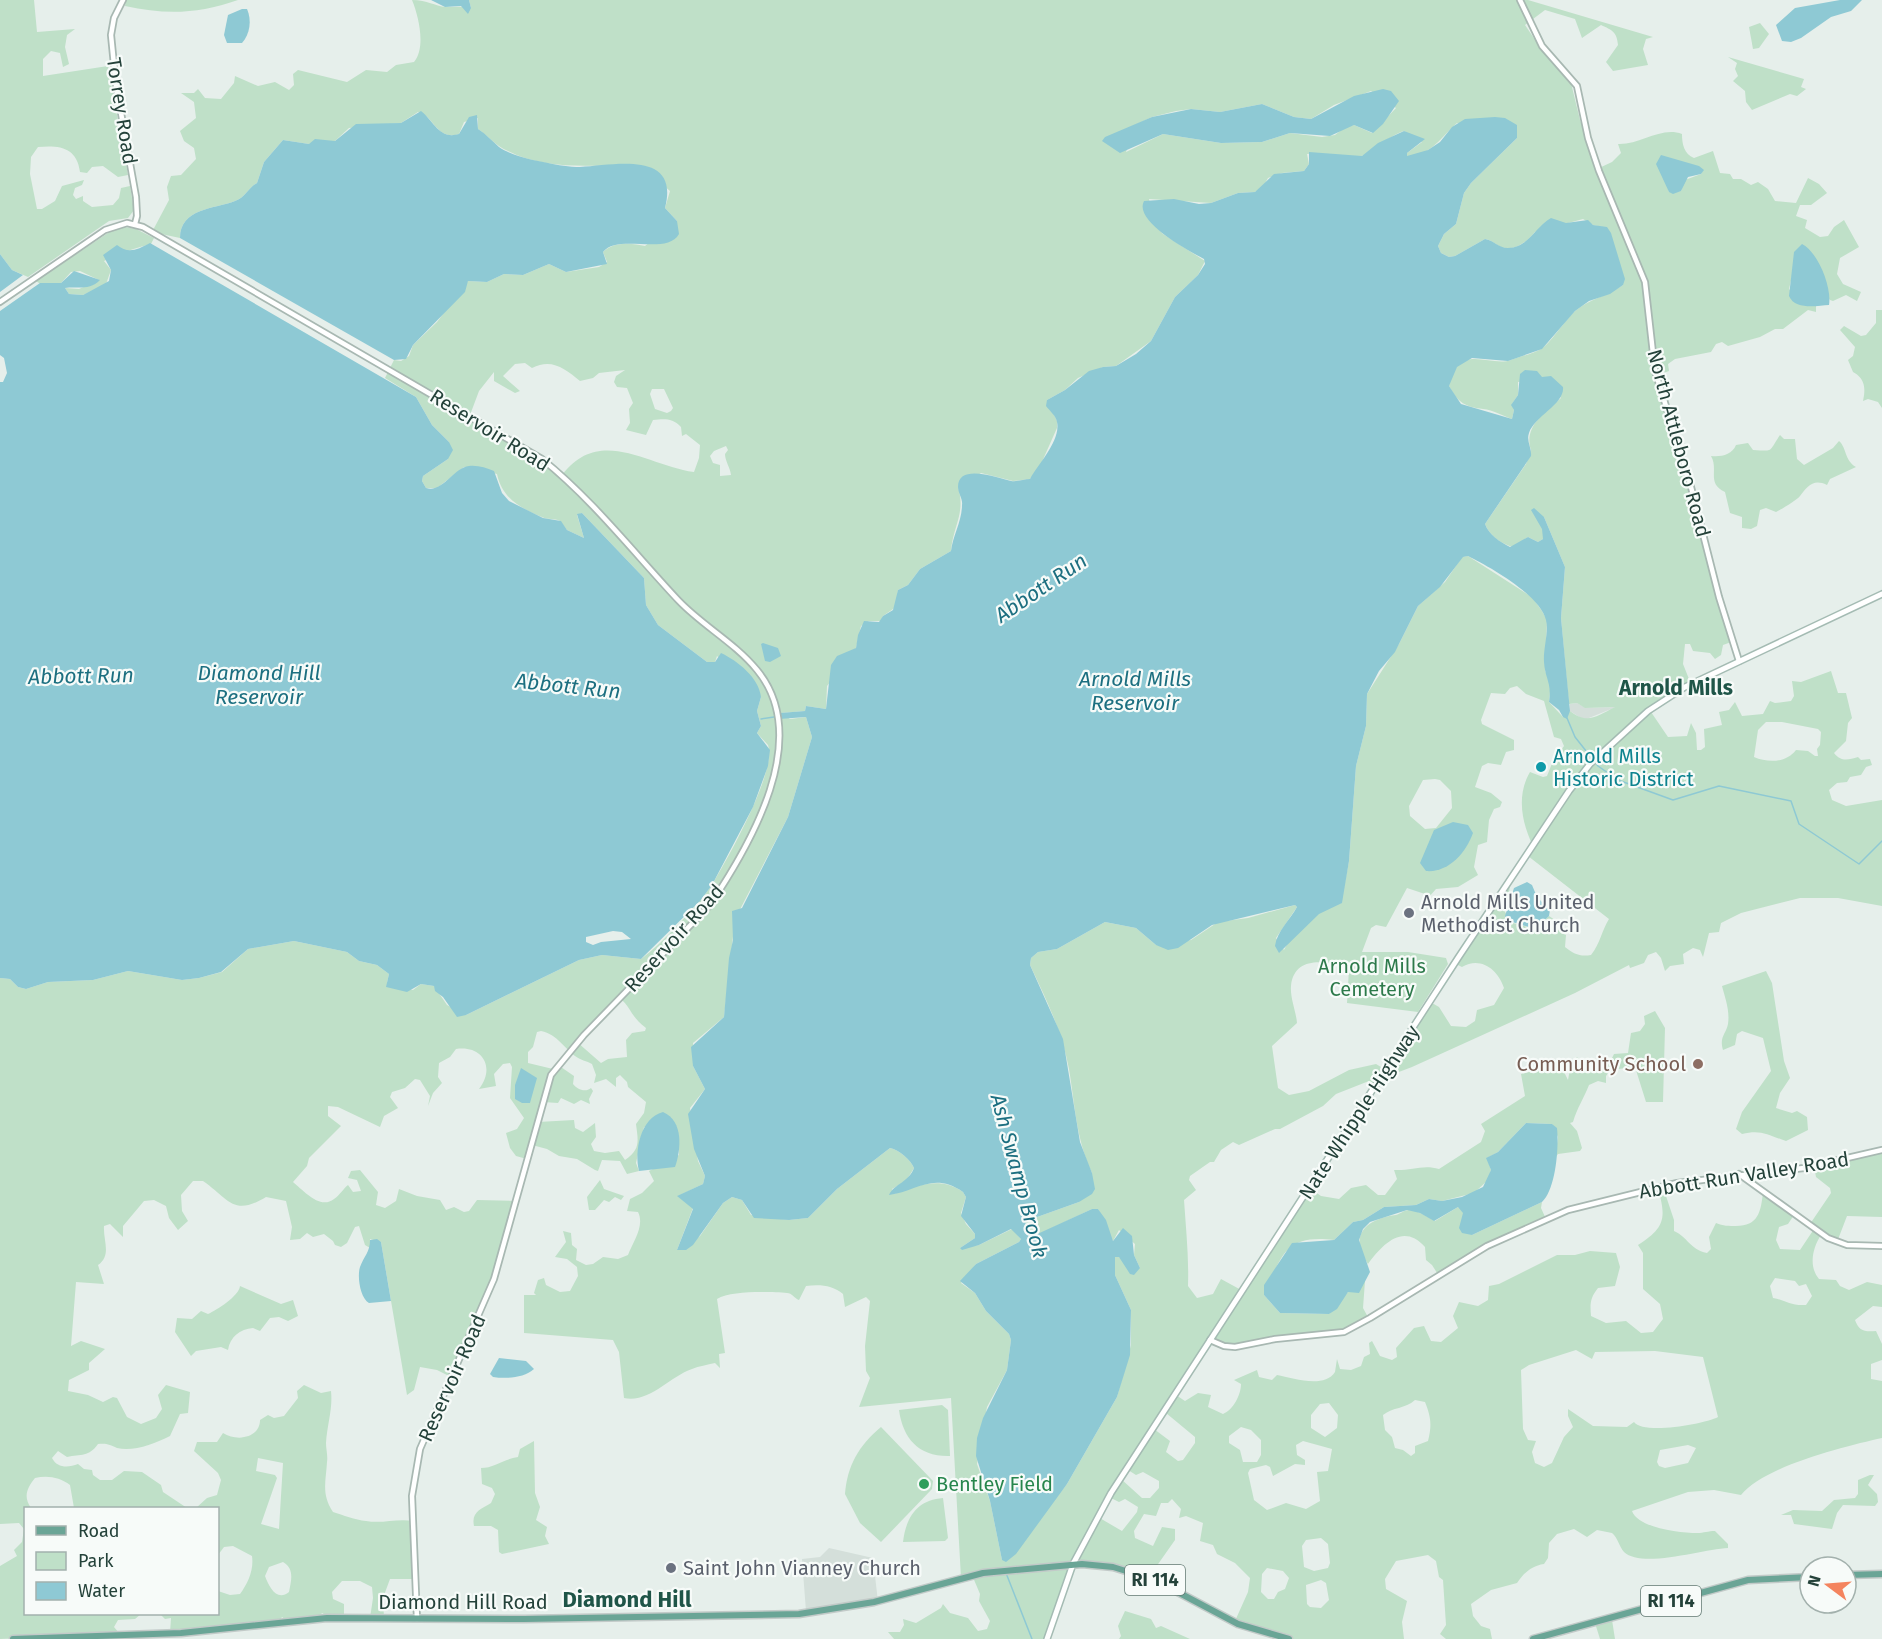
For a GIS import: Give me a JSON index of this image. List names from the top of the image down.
{
  "streets": {
    "main road": ["Nate Whipple Highway", "RI 114", "Diamond Hill Road"],
    "street": [
      "Torrey Road",
      "Reservoir Road",
      "North Attleboro Road",
      "Abbott Run Valley Road"
    ]
  },
  "crossings": [
    ["Torrey Road", "Reservoir Road"],
    ["Reservoir Road", "Diamond Hill Road"],
    ["North Attleboro Road", "Nate Whipple Highway"],
    ["Nate Whipple Highway", "Abbott Run Valley Road"],
    ["Nate Whipple Highway", "Diamond Hill Road"]
  ],
  "districts": ["Arnold Mills", "Diamond Hill"],
  "water": [
    "Abbott Run",
    "Diamond Hill Reservoir",
    "Arnold Mills Reservoir",
    "Ash Swamp Brook"
  ],
  "parks": ["Arnold Mills Cemetery"],
  "places": [
    "Arnold Mills Historic District",
    "Arnold Mills United Methodist Church",
    "Community School",
    "Bentley Field",
    "Saint John Vianney Church"
  ],
  "legend": ["Road", "Park", "Water"],
  "north": "left"
}
